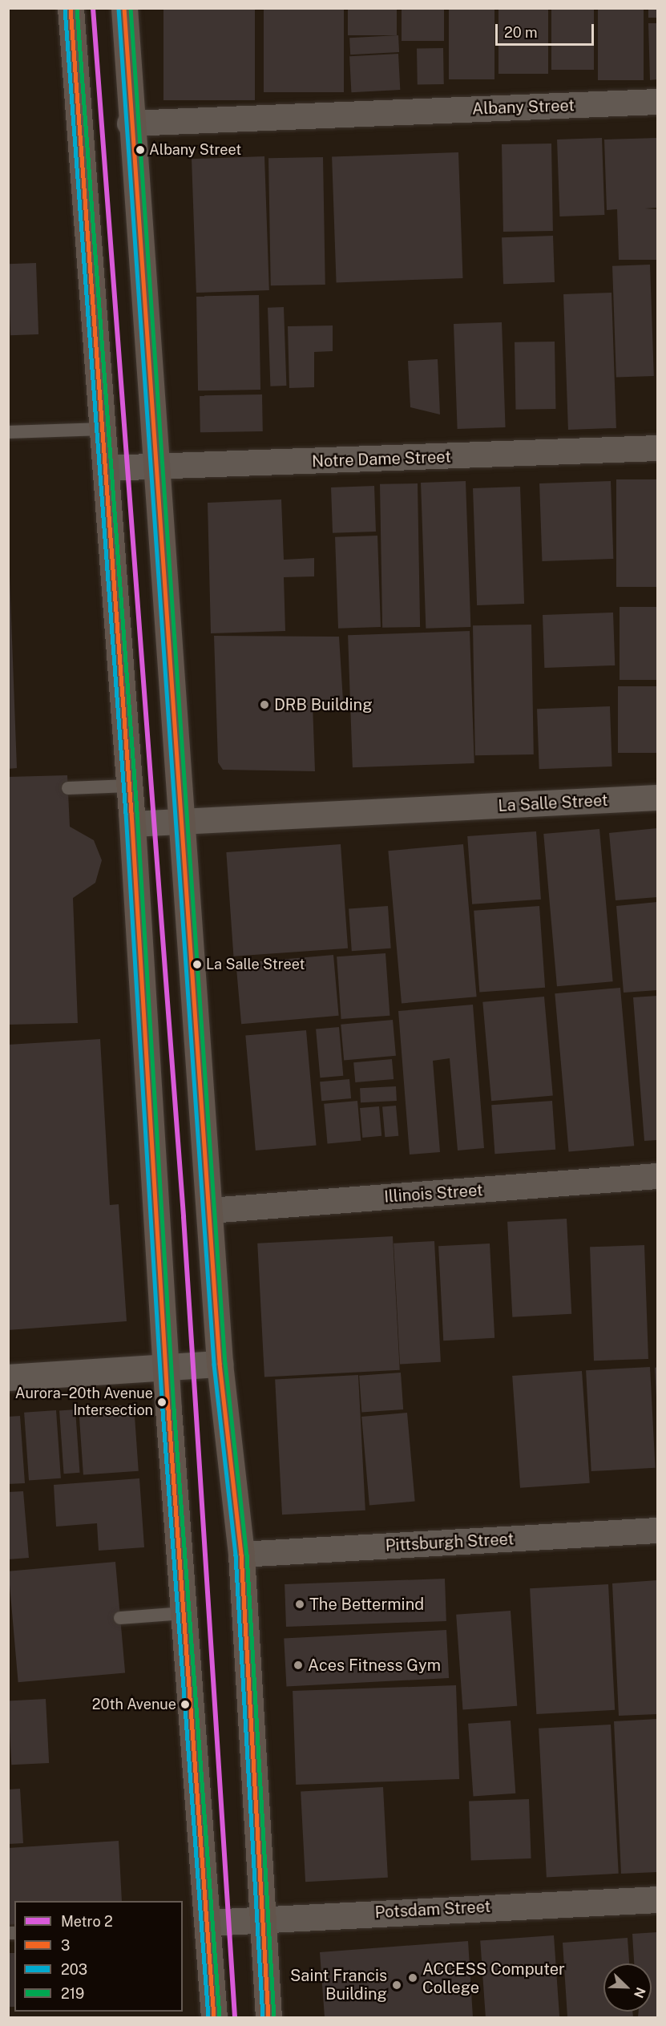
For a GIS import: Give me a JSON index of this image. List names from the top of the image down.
{
  "streets": {
    "street": [
      "Albany Street",
      "Notre Dame Street",
      "La Salle Street",
      "Illinois Street",
      "Pittsburgh Street",
      "Potsdam Street"
    ]
  },
  "places": [
    "Albany Street",
    "DRB Building",
    "La Salle Street",
    "Aurora–20th Avenue Intersection",
    "The Bettermind",
    "Aces Fitness Gym",
    "20th Avenue",
    "ACCESS Computer College",
    "Saint Francis Building"
  ],
  "lines": [
    "metro line 2",
    "transit line 3",
    "transit line 219",
    "transit line 203"
  ],
  "legend": [
    "Metro 2",
    "3",
    "203",
    "219"
  ],
  "scale_bar": "20 m",
  "north": "bottom right"
}
